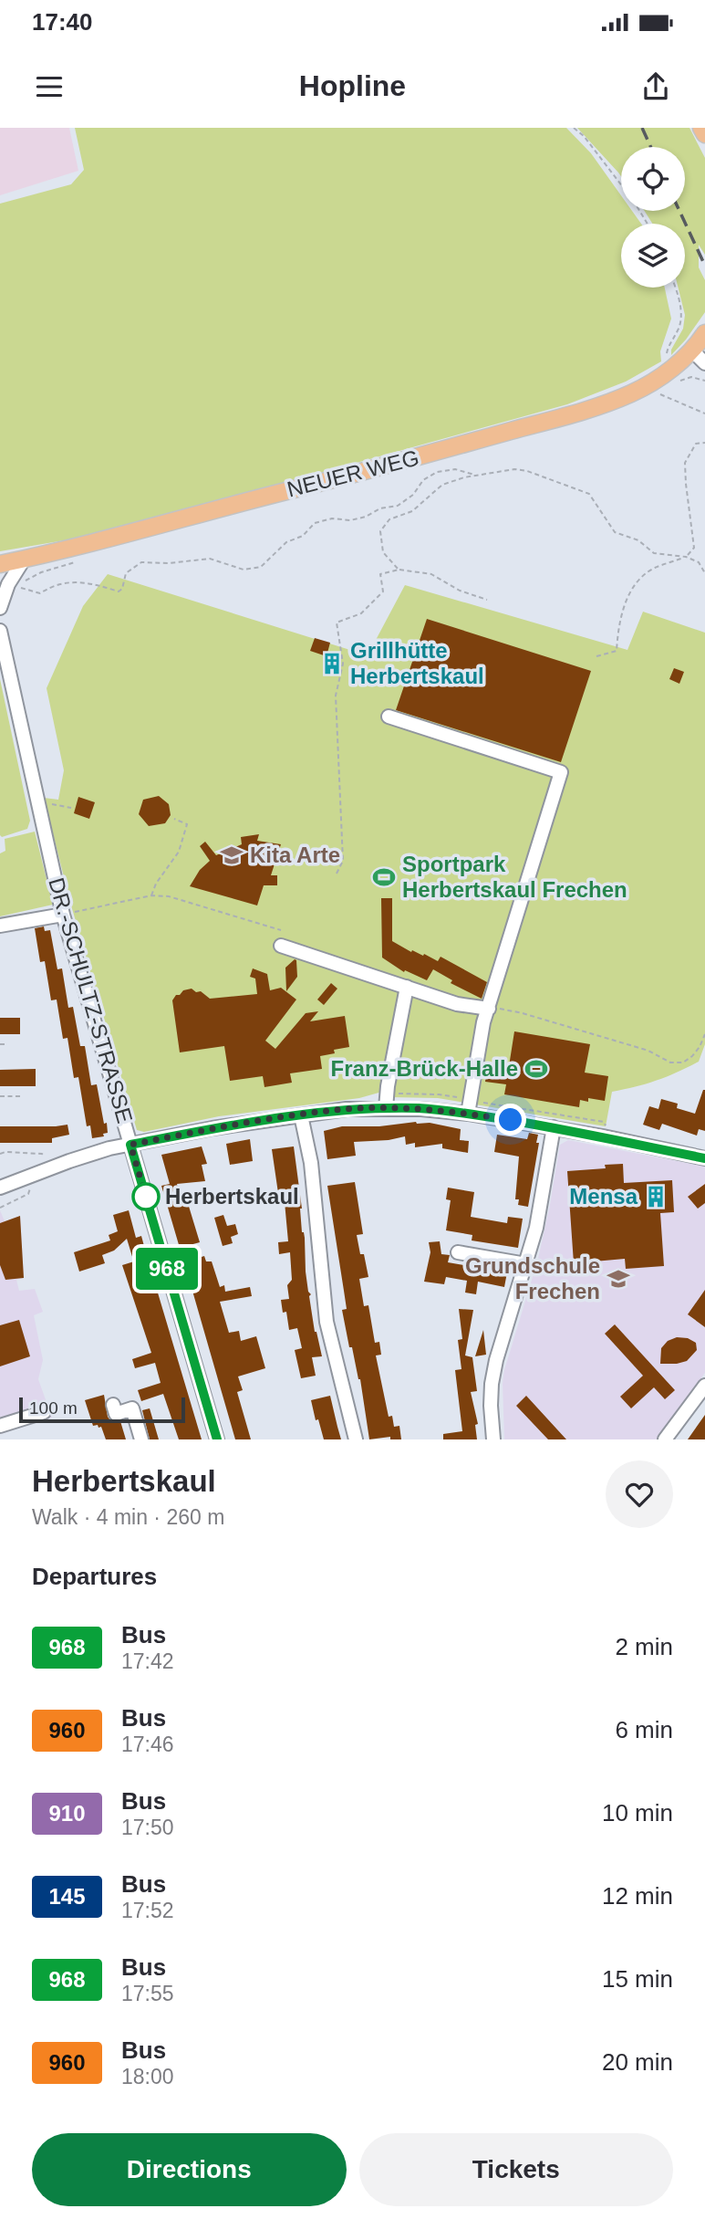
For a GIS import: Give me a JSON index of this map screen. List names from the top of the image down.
{
  "streets": {
    "main road": ["NEUER WEG"],
    "street": ["DR.-SCHULTZ-STRASSE"]
  },
  "places": {
    "building": ["Grillhütte Herbertskaul", "Mensa"],
    "school or university": ["Kita Arte", "Grundschule Frechen"],
    "sports": ["Sportpark Herbertskaul Frechen", "Franz-Brück-Halle"],
    "other": ["Herbertskaul"]
  },
  "lines": ["bus line 968"],
  "scale_bar": "100 m",
  "page": {
    "status": "17:40",
    "header": "Hopline",
    "on_map": "968",
    "scale": "100 m",
    "heading": [
      ["Herbertskaul", "Walk · 4 min · 260 m"],
      "Departures"
    ],
    "list": [
      {
        "mark": "968",
        "name": "Bus",
        "note": "17:42",
        "value": "2 min"
      },
      {
        "mark": "960",
        "name": "Bus",
        "note": "17:46",
        "value": "6 min"
      },
      {
        "mark": "910",
        "name": "Bus",
        "note": "17:50",
        "value": "10 min"
      },
      {
        "mark": "145",
        "name": "Bus",
        "note": "17:52",
        "value": "12 min"
      },
      {
        "mark": "968",
        "name": "Bus",
        "note": "17:55",
        "value": "15 min"
      },
      {
        "mark": "960",
        "name": "Bus",
        "note": "18:00",
        "value": "20 min"
      }
    ],
    "buttons": ["Directions", "Tickets"]
  }
}
